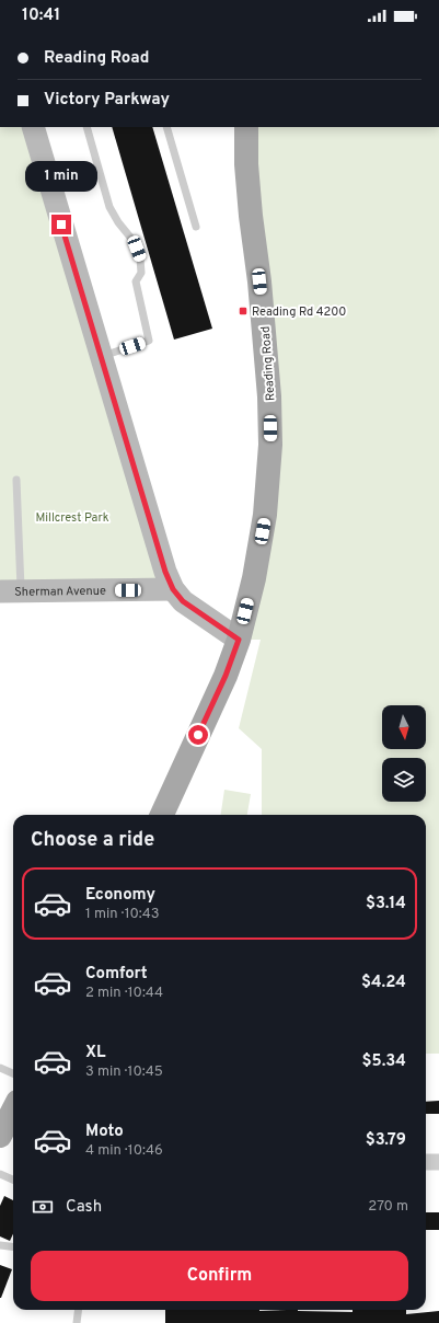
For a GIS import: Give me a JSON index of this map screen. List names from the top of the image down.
{
  "streets": {
    "main road": ["Reading Road"],
    "street": ["Sherman Avenue"]
  },
  "parks": ["Millcrest Park"],
  "places": {
    "transit": ["Reading Rd 4200"]
  },
  "north": "bottom",
  "page": {
    "status": "10:41",
    "banner": ["Reading Road", "Victory Parkway"],
    "bubble": "1 min",
    "heading": "Choose a ride",
    "list": [
      {
        "name": "Economy",
        "note": "1 min · 10:43",
        "value": "$3.14"
      },
      {
        "name": "Comfort",
        "note": "2 min · 10:44",
        "value": "$4.24"
      },
      {
        "name": "XL",
        "note": "3 min · 10:45",
        "value": "$5.34"
      },
      {
        "name": "Moto",
        "note": "4 min · 10:46",
        "value": "$3.79"
      }
    ],
    "pay": ["Cash", "270 m"],
    "buttons": "Confirm"
  }
}
